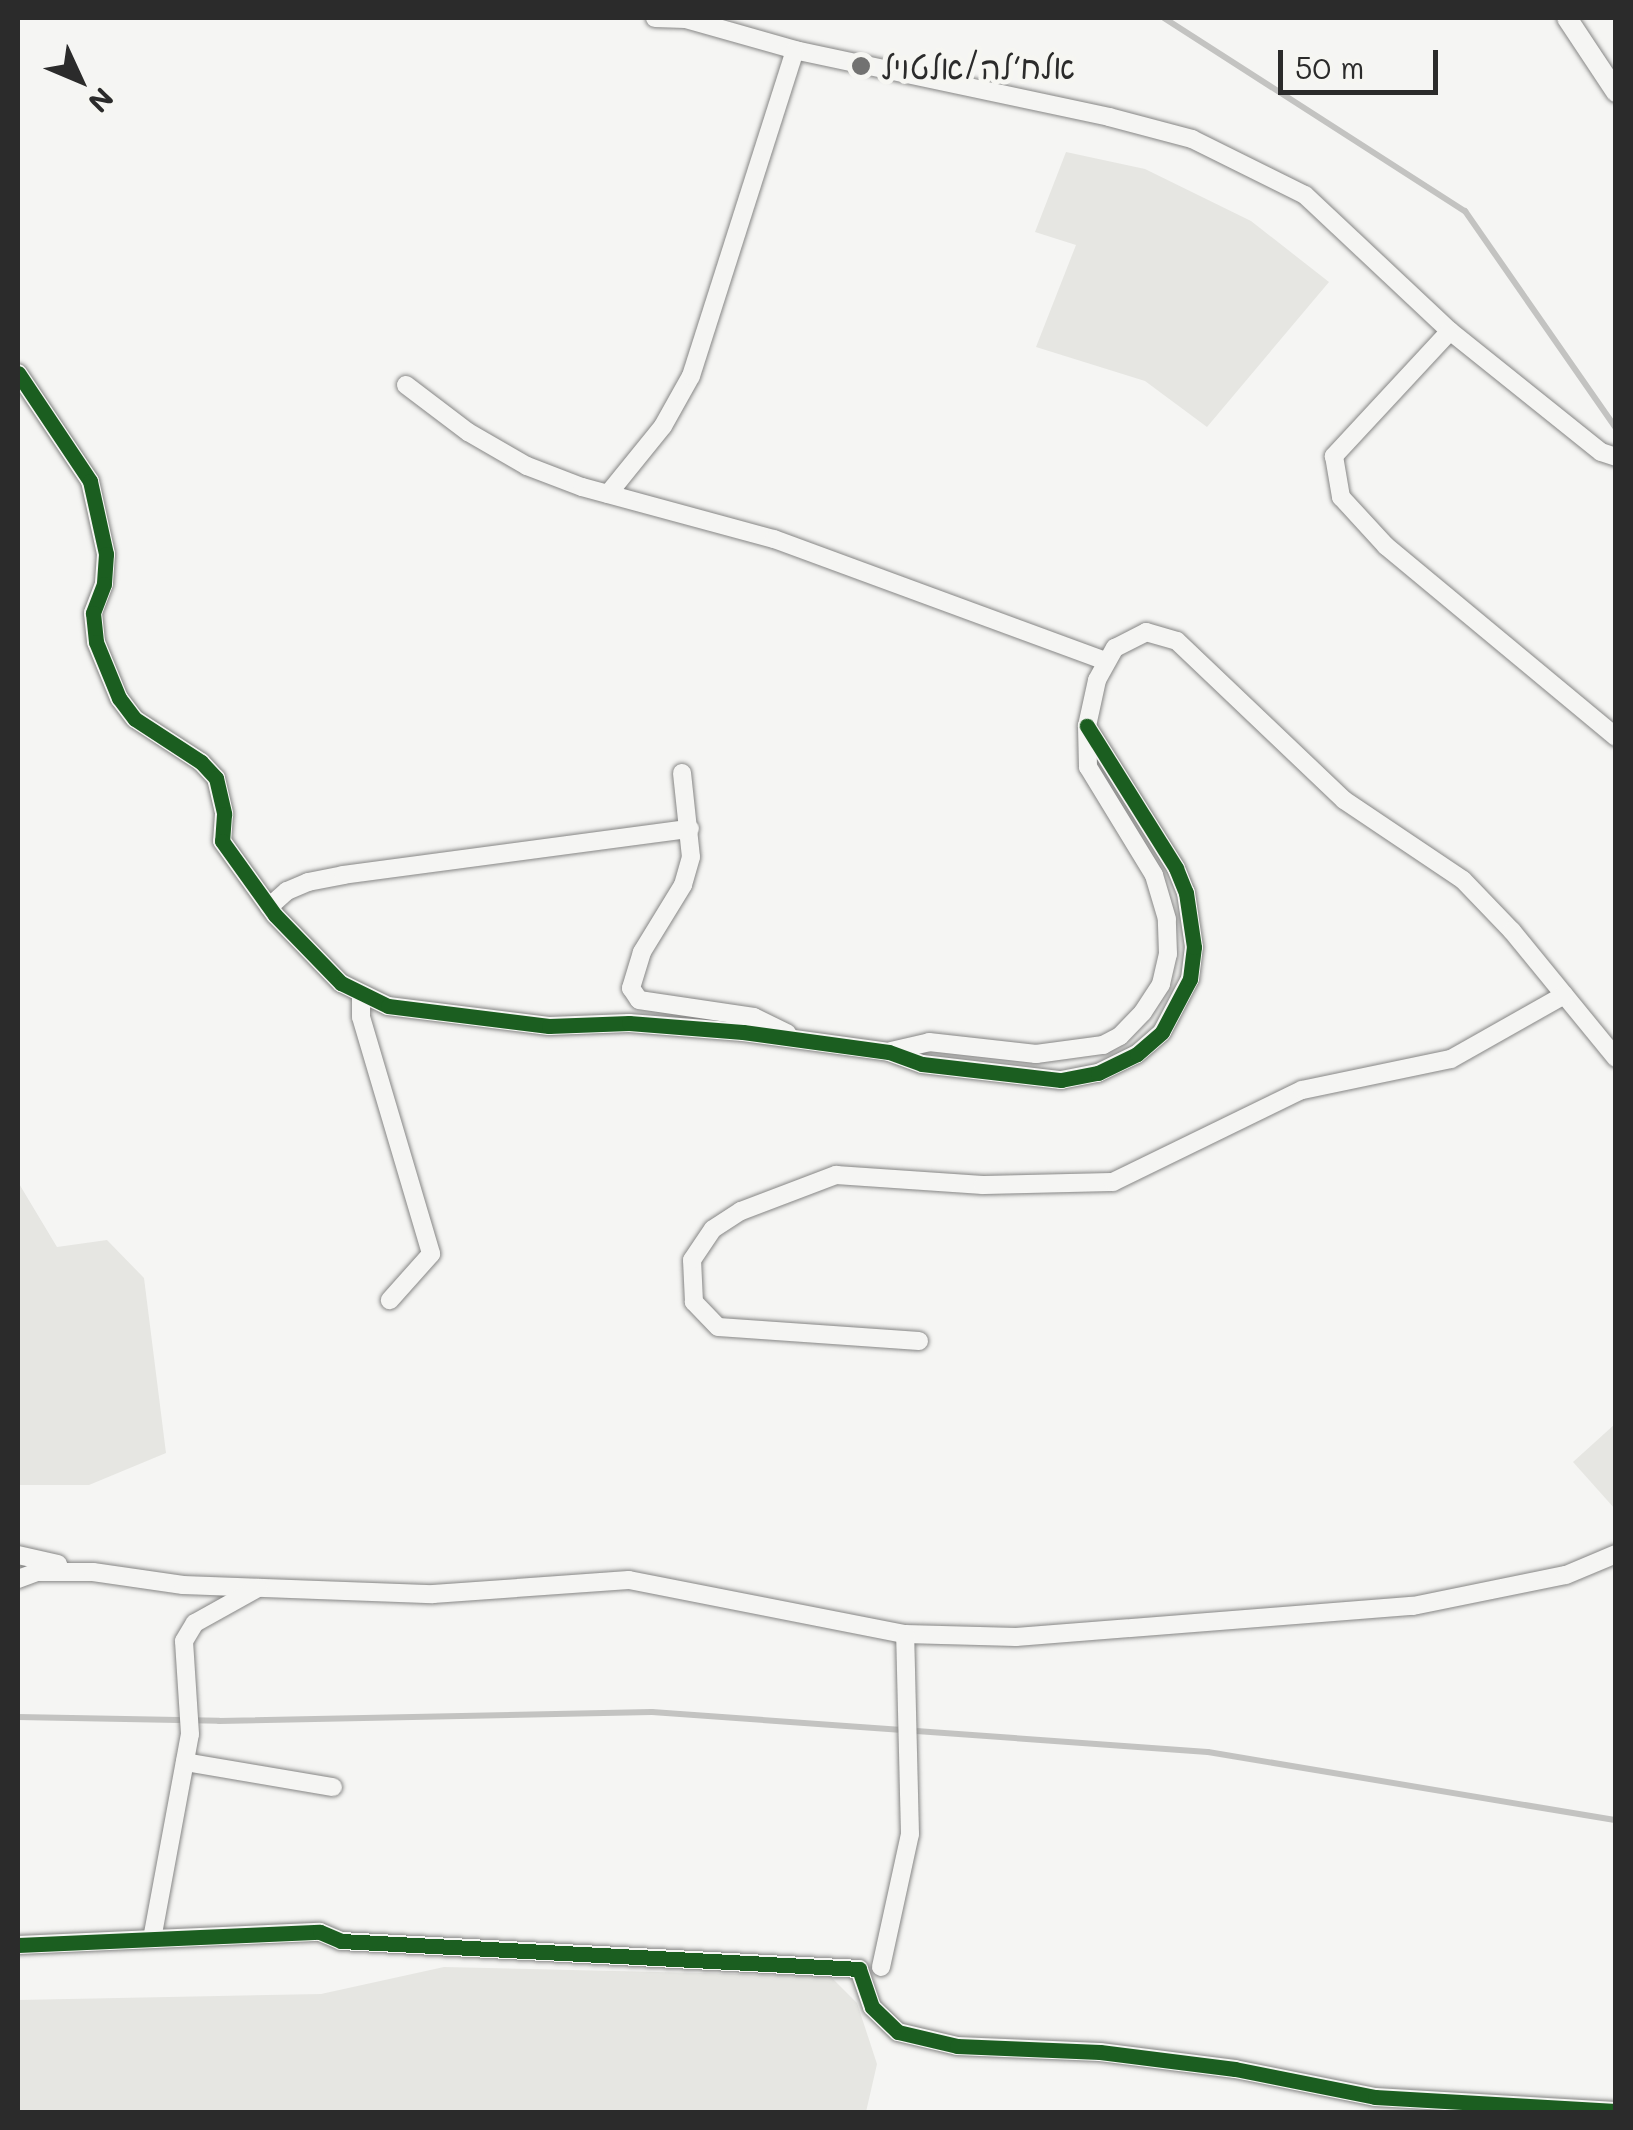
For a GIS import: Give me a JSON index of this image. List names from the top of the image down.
{
  "places": ["אלח׳לה/אלטויל"],
  "scale_bar": "50 m",
  "north": "bottom right"
}
